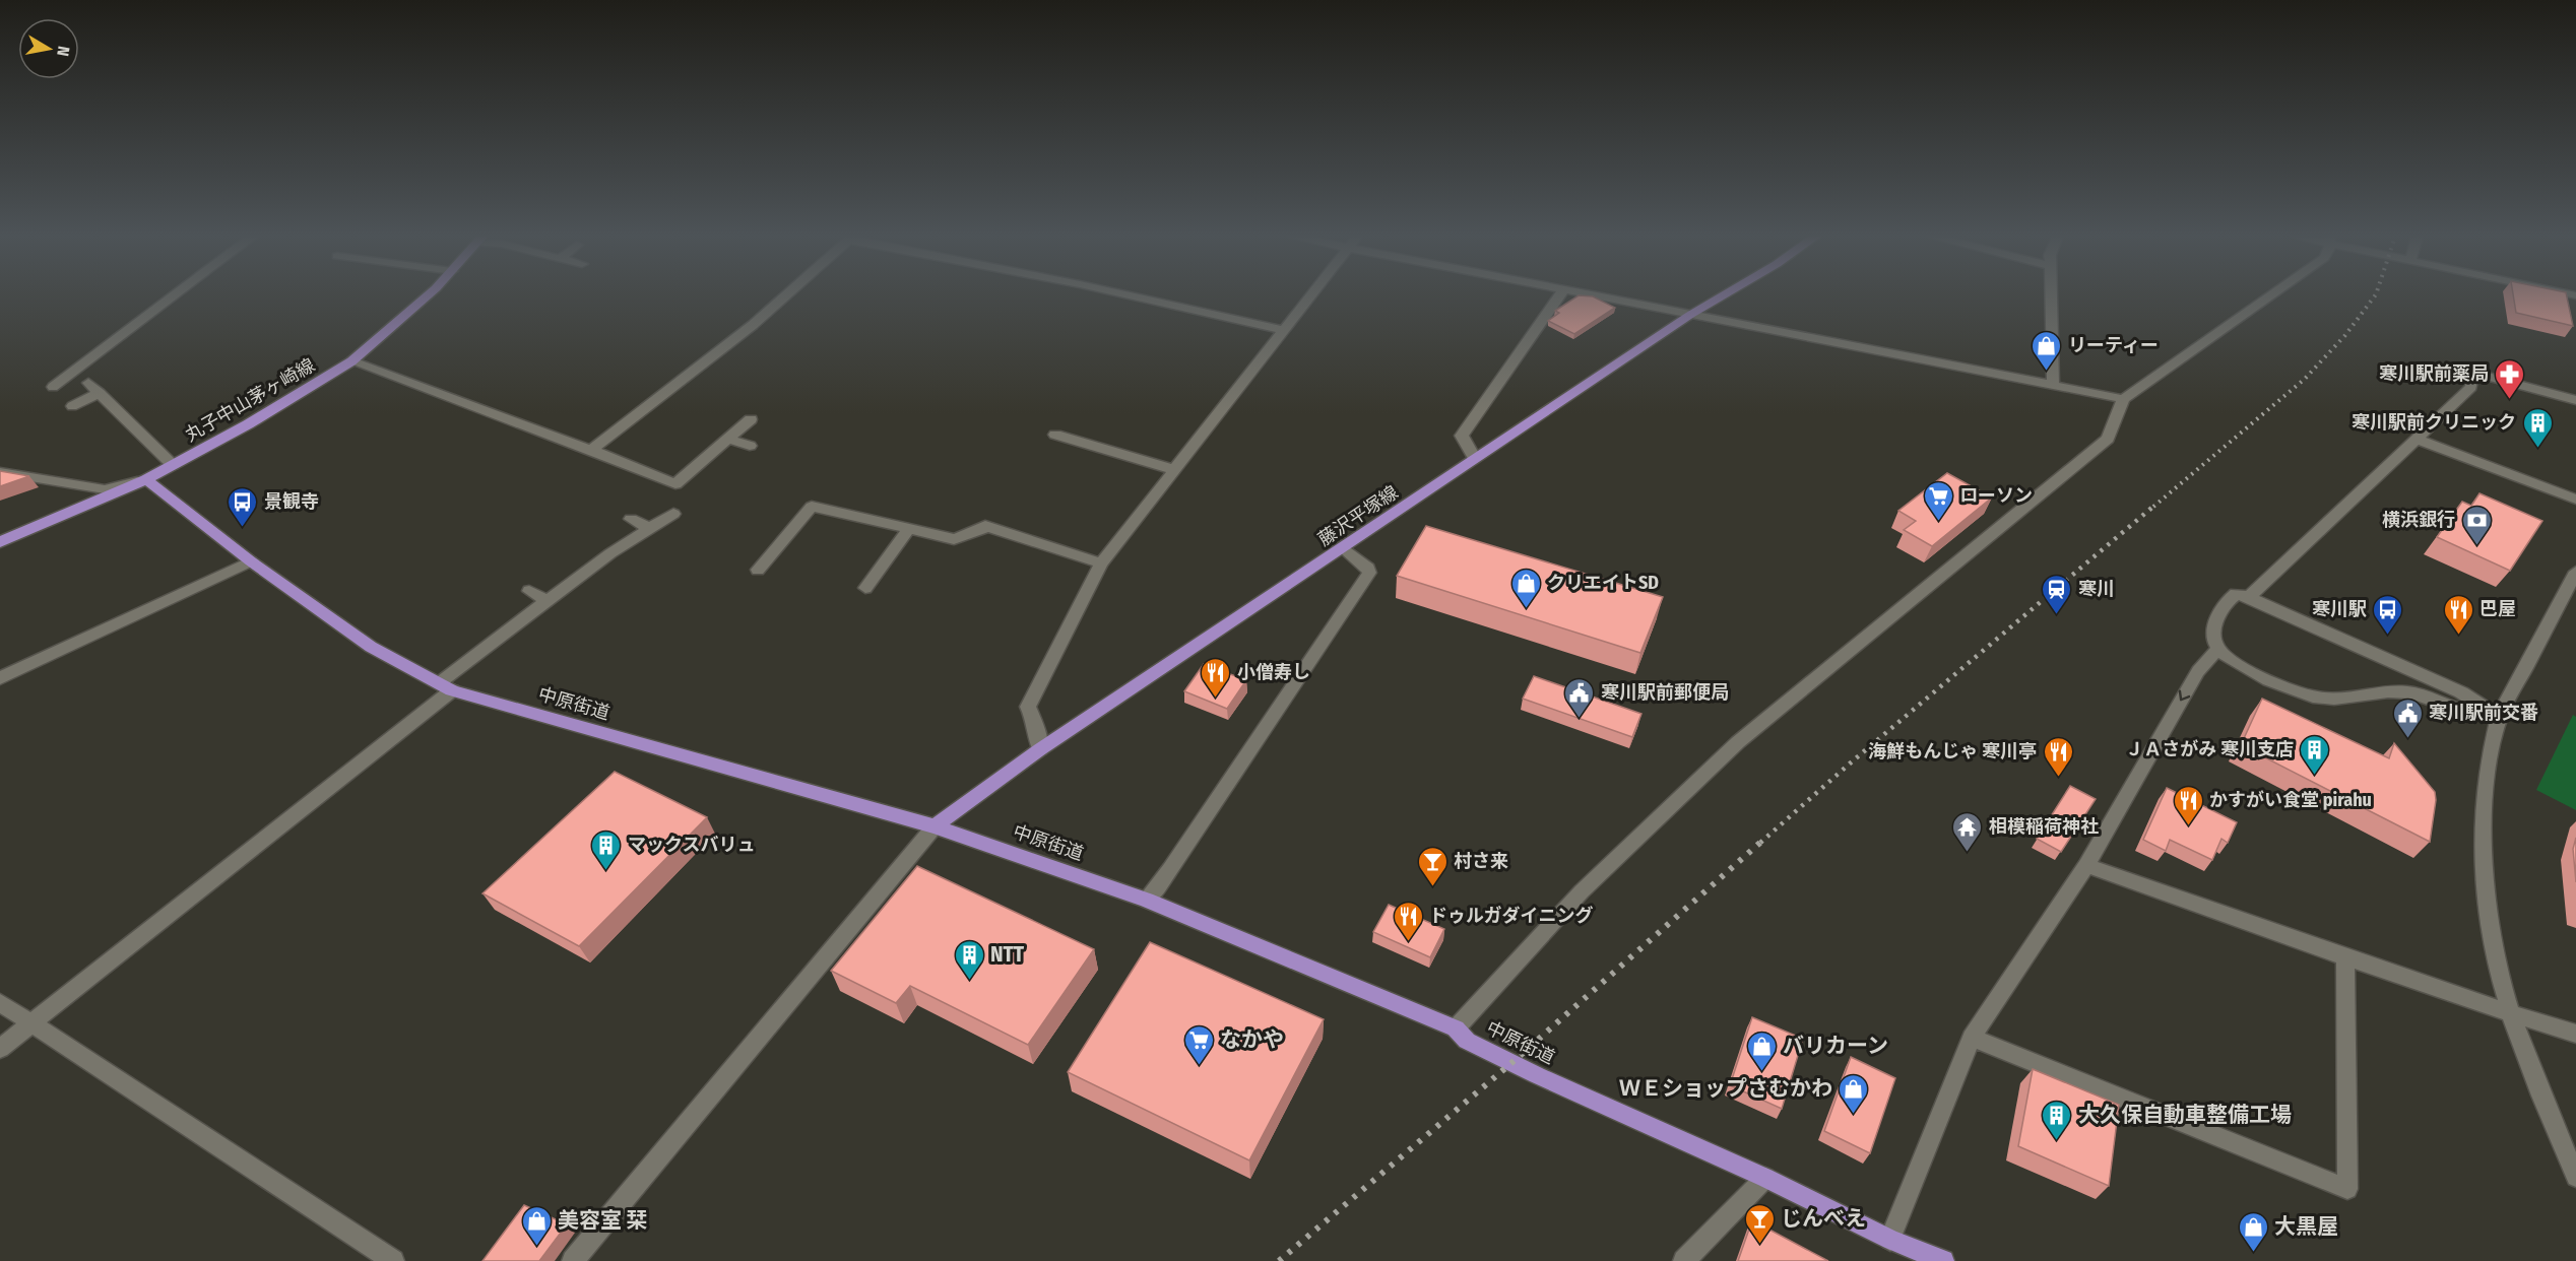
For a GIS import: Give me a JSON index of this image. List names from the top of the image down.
{
  "streets": {
    "main road": ["丸子中山茅ヶ崎線", "藤沢平塚線", "中原街道"]
  },
  "crossings": [
    ["丸子中山茅ヶ崎線", "中原街道"],
    ["藤沢平塚線", "中原街道"]
  ],
  "places": {
    "shop": [
      "リーティー",
      "クリエイトSD",
      "バリカーン",
      "ＷＥショップさむかわ",
      "美容室 栞",
      "大黒屋"
    ],
    "pharmacy": ["寒川駅前薬局"],
    "building": [
      "寒川駅前クリニック",
      "ＪＡさがみ 寒川支店",
      "マックスバリュ",
      "NTT",
      "大久保自動車整備工場"
    ],
    "supermarket": ["ローソン", "なかや"],
    "bus stop": ["景観寺", "寒川駅"],
    "bank": ["横浜銀行"],
    "station": ["寒川"],
    "restaurant": [
      "巴屋",
      "小僧寿し",
      "海鮮もんじゃ 寒川亭",
      "かすがい食堂 pirahu",
      "ドゥルガダイニング"
    ],
    "public building": ["寒川駅前郵便局", "寒川駅前交番"],
    "temple": ["相模稲荷神社"],
    "bar": ["村さ来", "じんべえ"]
  },
  "north": "right"
}
